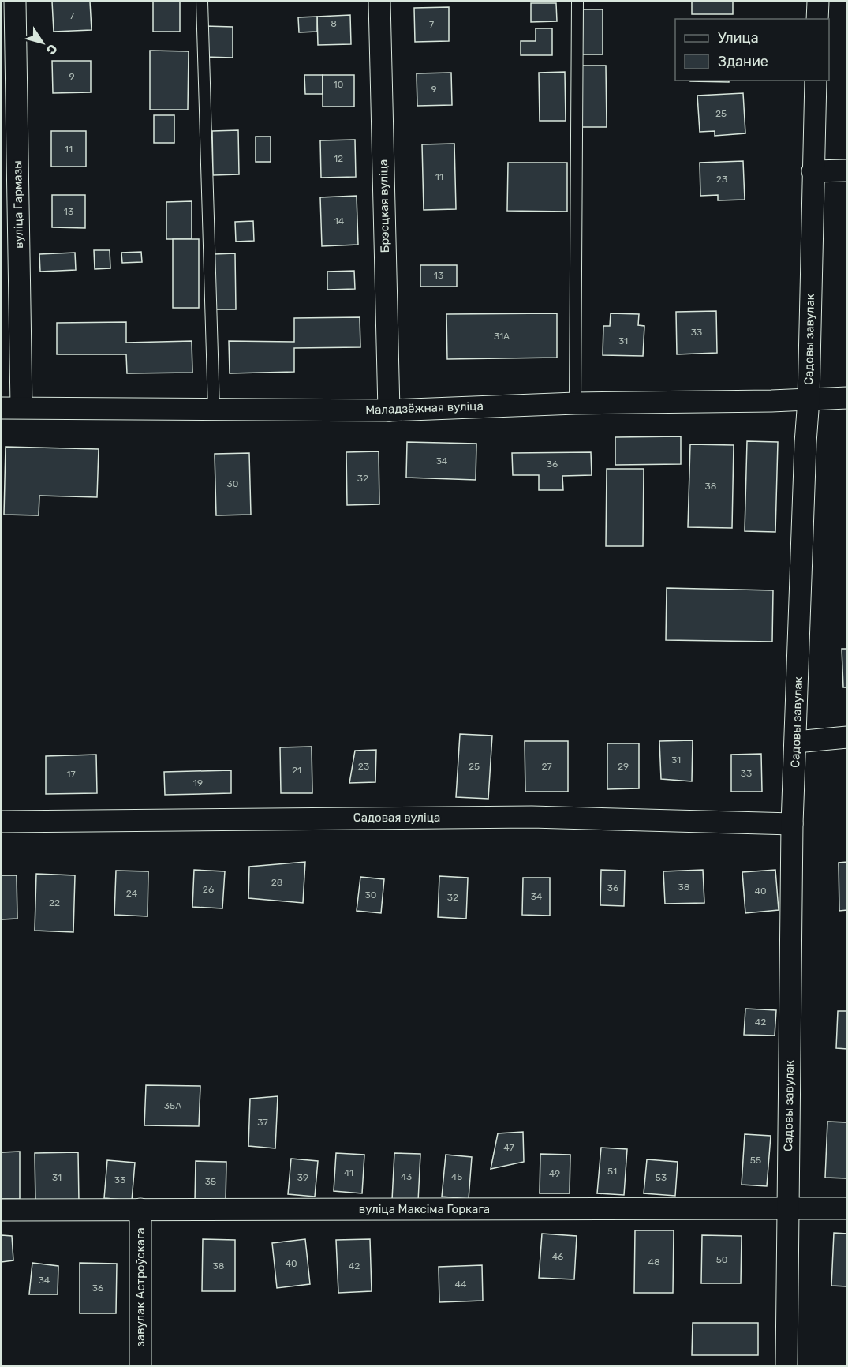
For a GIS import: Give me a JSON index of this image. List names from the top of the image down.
{
  "streets": {
    "street": [
      "вуліца Гармазы",
      "Брэсцкая вуліца",
      "Садовы завулак",
      "Маладзёжная вуліца",
      "Садовая вуліца",
      "вуліца Максіма Горкага",
      "завулак Астроўскага"
    ]
  },
  "crossings": [
    ["вуліца Гармазы", "Маладзёжная вуліца"],
    ["Брэсцкая вуліца", "Маладзёжная вуліца"],
    ["Садовы завулак", "Маладзёжная вуліца"],
    ["Садовы завулак", "Садовая вуліца"],
    ["Садовы завулак", "вуліца Максіма Горкага"],
    ["вуліца Максіма Горкага", "завулак Астроўскага"]
  ],
  "house_numbers": [
    "7",
    "8",
    "7",
    "9",
    "10",
    "9",
    "25",
    "11",
    "12",
    "11",
    "23",
    "13",
    "14",
    "13",
    "33",
    "31А",
    "31",
    "34",
    "36",
    "32",
    "30",
    "38",
    "31",
    "23",
    "25",
    "27",
    "29",
    "21",
    "33",
    "17",
    "19",
    "28",
    "38",
    "36",
    "26",
    "40",
    "24",
    "30",
    "34",
    "32",
    "22",
    "42",
    "35А",
    "37",
    "47",
    "55",
    "51",
    "41",
    "49",
    "43",
    "45",
    "31",
    "39",
    "53",
    "33",
    "35",
    "46",
    "50",
    "48",
    "40",
    "38",
    "42",
    "34",
    "44",
    "36"
  ],
  "legend": ["Улица", "Здание"],
  "north": "bottom right"
}
